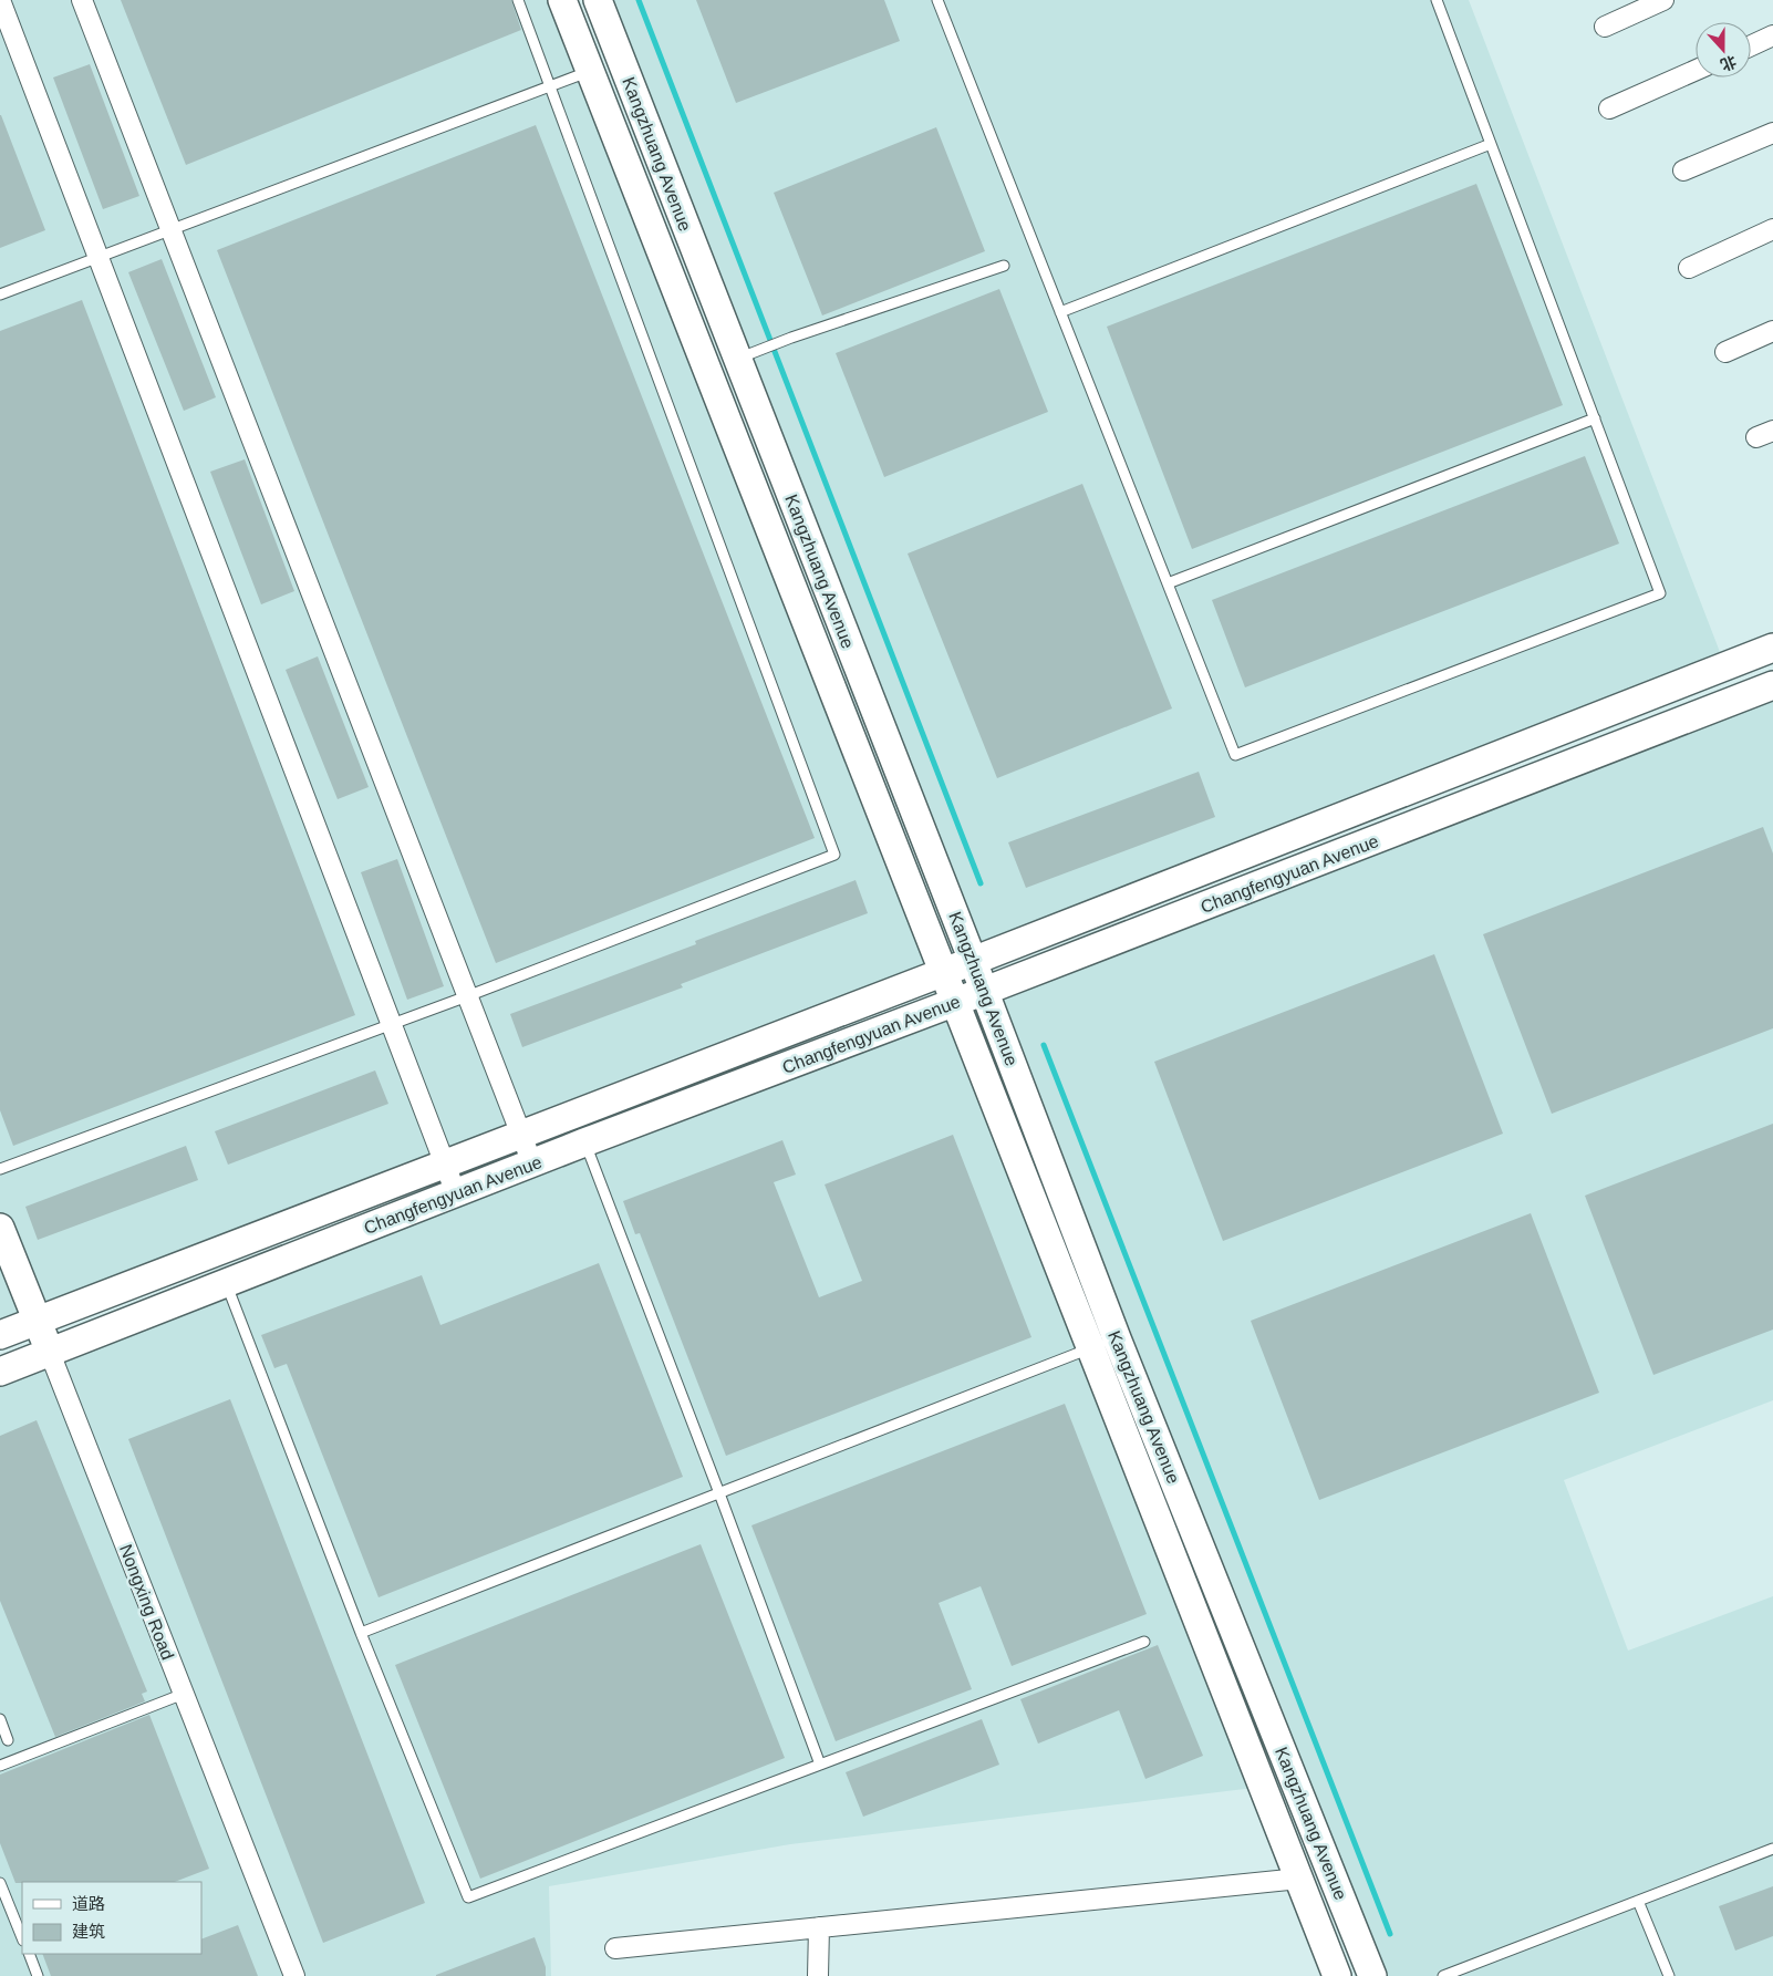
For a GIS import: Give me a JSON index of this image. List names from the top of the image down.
{
  "streets": {
    "main road": ["Kangzhuang Avenue", "Changfengyuan Avenue", "Nongxing Road"]
  },
  "crossings": [
    ["Kangzhuang Avenue", "Changfengyuan Avenue"],
    ["Changfengyuan Avenue", "Nongxing Road"]
  ],
  "legend": ["道路", "建筑"],
  "north": "bottom"
}
